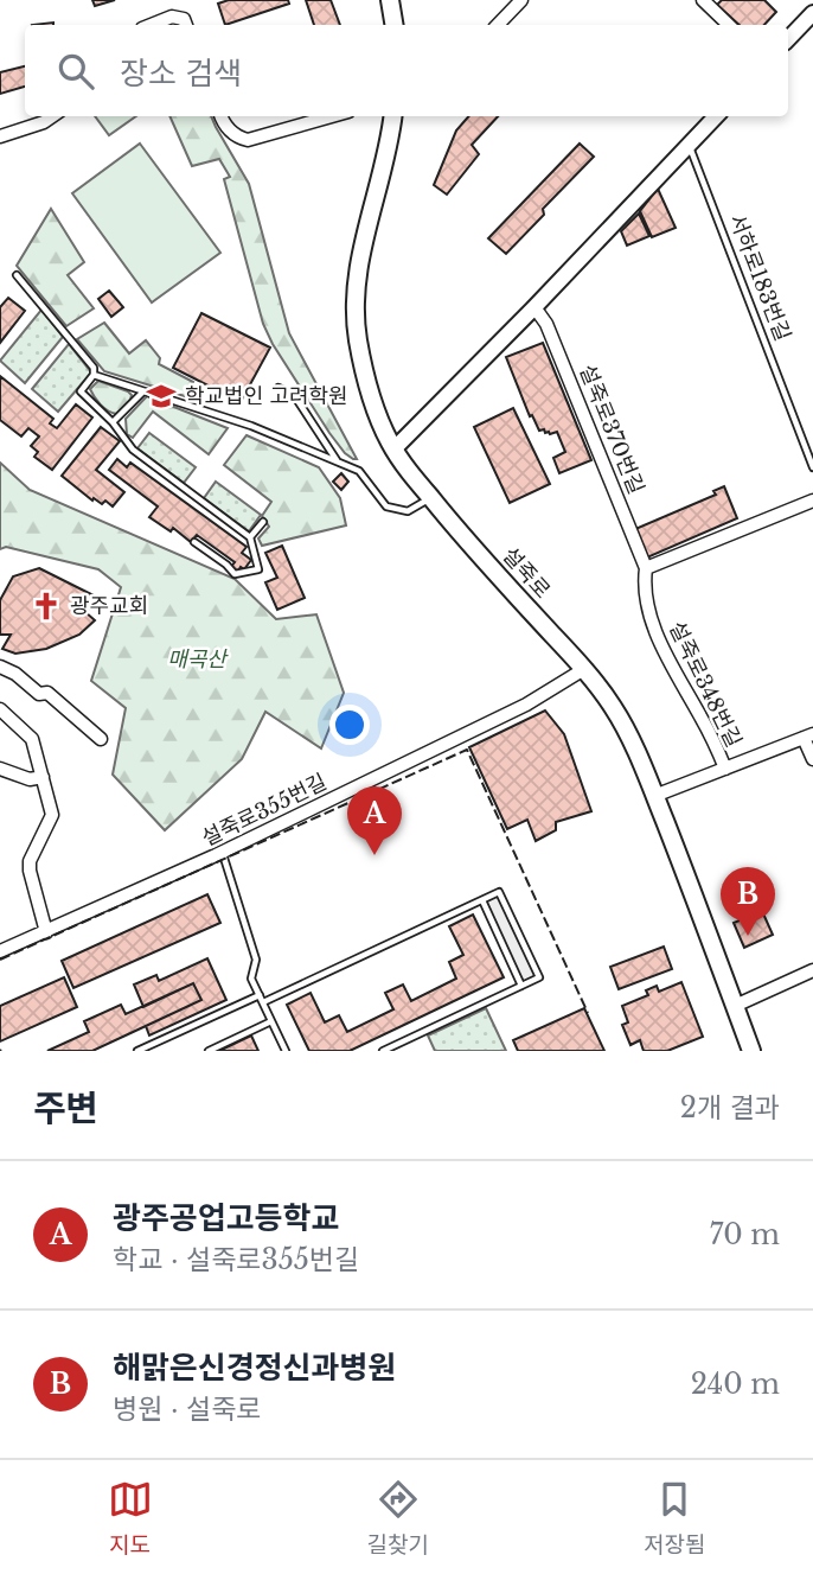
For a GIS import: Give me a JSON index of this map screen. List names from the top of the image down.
{
  "streets": {
    "main road": ["설죽로"],
    "street": ["설죽로370번길", "설죽로348번길", "설죽로355번길"],
    "lane": ["서하로183번길"]
  },
  "crossings": [
    ["설죽로370번길", "설죽로348번길"],
    ["설죽로", "설죽로348번길"],
    ["설죽로", "설죽로355번길"]
  ],
  "parks": ["매곡산"],
  "places": {
    "school or university": ["학교법인 고려학원"],
    "church": ["광주교회"]
  },
  "page": {
    "search": "장소 검색",
    "pins": ["A", "B"],
    "heading": ["주변", "2개 결과"],
    "list": [
      {
        "mark": "A",
        "name": "광주공업고등학교",
        "note": "학교 · 설죽로355번길",
        "value": "70 m"
      },
      {
        "mark": "B",
        "name": "해맑은신경정신과병원",
        "note": "병원 · 설죽로",
        "value": "240 m"
      }
    ],
    "nav": ["지도", "길찾기", "저장됨"]
  }
}
